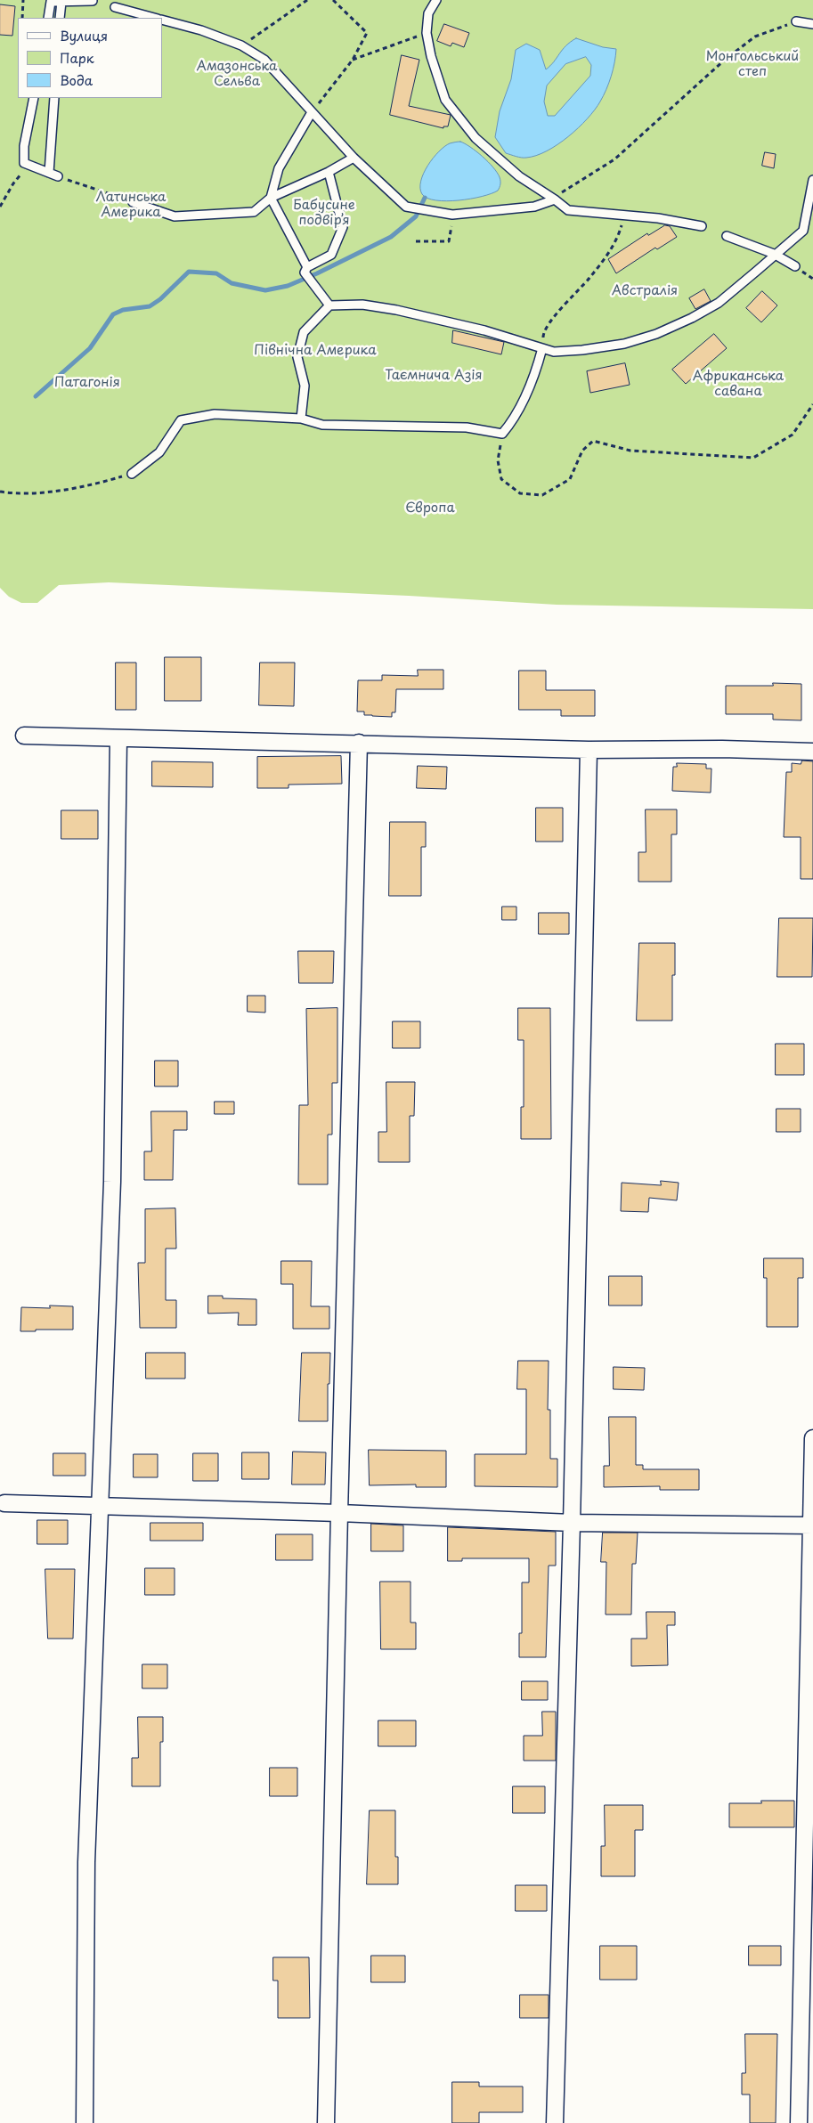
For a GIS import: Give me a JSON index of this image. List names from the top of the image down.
{
  "parks": [
    "Монгольський степ",
    "Амазонська Сельва",
    "Латинська Америка",
    "Бабусине подвір’я",
    "Австралія",
    "Північна Америка",
    "Таємнича Азія",
    "Африканська савана",
    "Патагонія",
    "Європа"
  ],
  "legend": ["Вулиця", "Парк", "Вода"]
}
